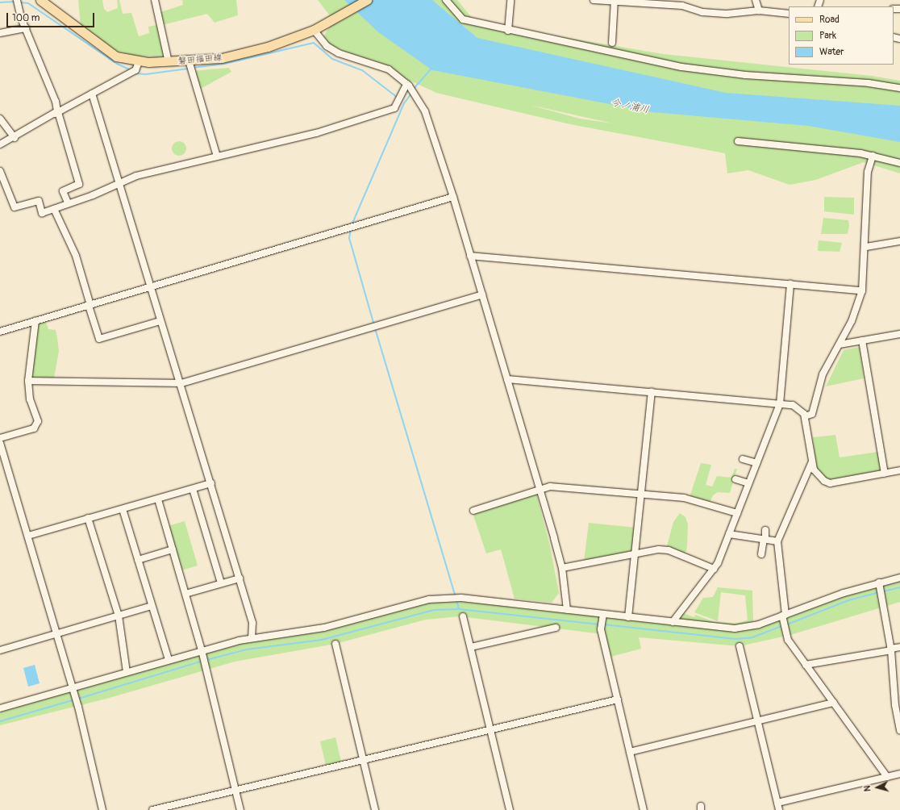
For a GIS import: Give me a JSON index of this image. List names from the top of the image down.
{
  "streets": {
    "main road": ["磐田福田線"]
  },
  "water": ["今ノ浦川"],
  "legend": ["Road", "Park", "Water"],
  "scale_bar": "100 m",
  "north": "left"
}
